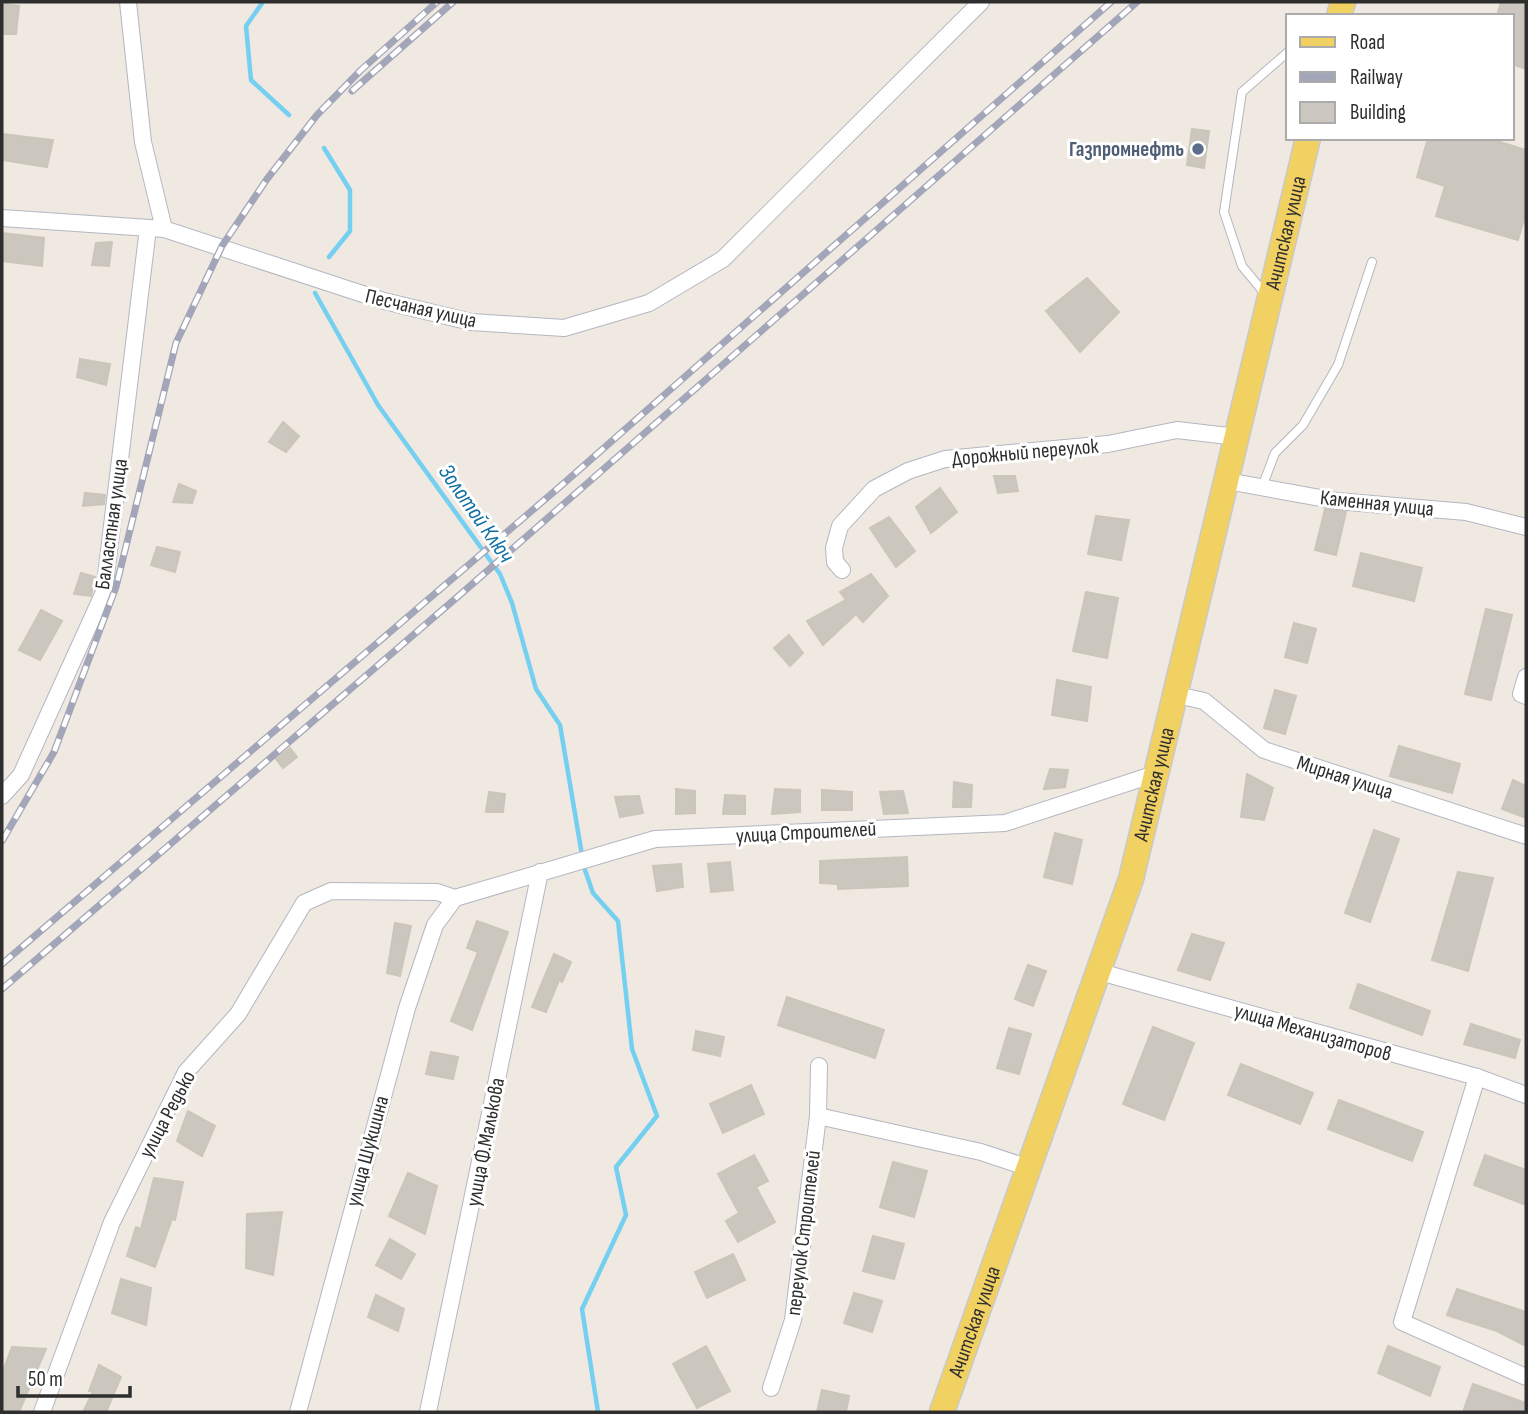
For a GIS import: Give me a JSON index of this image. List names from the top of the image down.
{
  "streets": {
    "main road": ["Ачитская улица"],
    "street": [
      "Песчаная улица",
      "Дорожный переулок",
      "Каменная улица",
      "Балластная улица",
      "Мирная улица",
      "улица Строителей",
      "улица Механизаторов",
      "улица Редько",
      "улица Ф.Малькова",
      "улица Шукшина",
      "переулок Строителей"
    ]
  },
  "crossings": [
    ["Ачитская улица", "Дорожный переулок"],
    ["Ачитская улица", "Каменная улица"],
    ["Ачитская улица", "Мирная улица"],
    ["Ачитская улица", "улица Строителей"],
    ["Ачитская улица", "улица Механизаторов"],
    ["Песчаная улица", "Балластная улица"],
    ["улица Строителей", "улица Редько"],
    ["улица Строителей", "улица Ф.Малькова"],
    ["улица Строителей", "улица Шукшина"],
    ["улица Редько", "улица Шукшина"]
  ],
  "water": ["Золотой Ключ"],
  "places": ["Газпромнефть"],
  "legend": ["Road", "Railway", "Building"],
  "scale_bar": "50 m"
}
